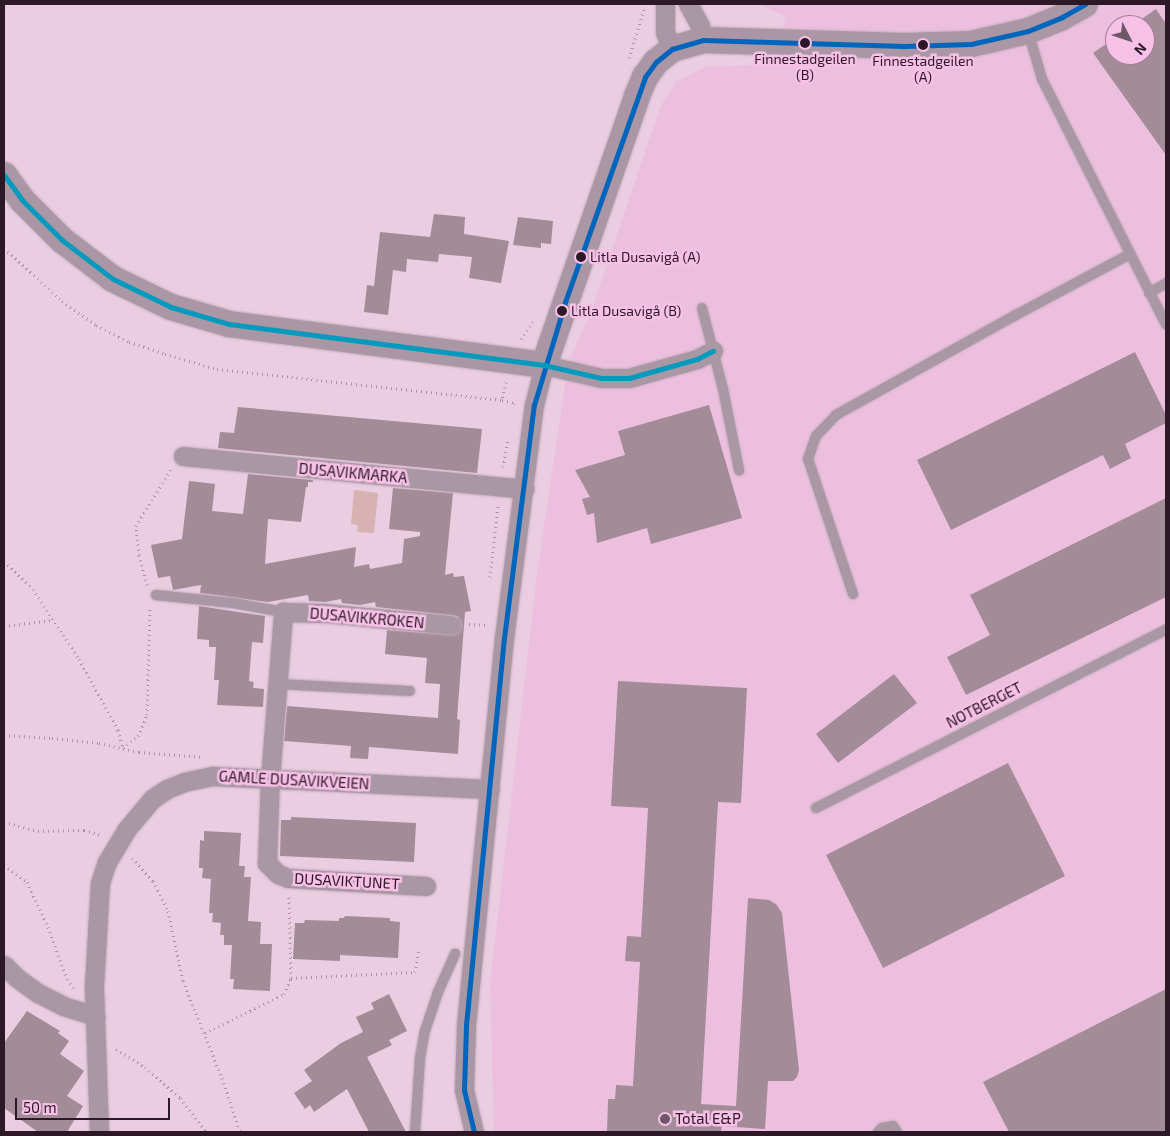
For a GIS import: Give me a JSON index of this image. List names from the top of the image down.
{
  "streets": {
    "street": [
      "DUSAVIKMARKA",
      "DUSAVIKKROKEN",
      "GAMLE DUSAVIKVEIEN",
      "DUSAVIKTUNET"
    ],
    "lane": ["NOTBERGET"]
  },
  "crossings": [
    ["GAMLE DUSAVIKVEIEN", "DUSAVIKTUNET"]
  ],
  "places": [
    "Finnestadgeilen (B)",
    "Finnestadgeilen (A)",
    "Litla Dusavigå (A)",
    "Litla Dusavigå (B)",
    "Total E&P"
  ],
  "scale_bar": "50 m",
  "north": "bottom right"
}
